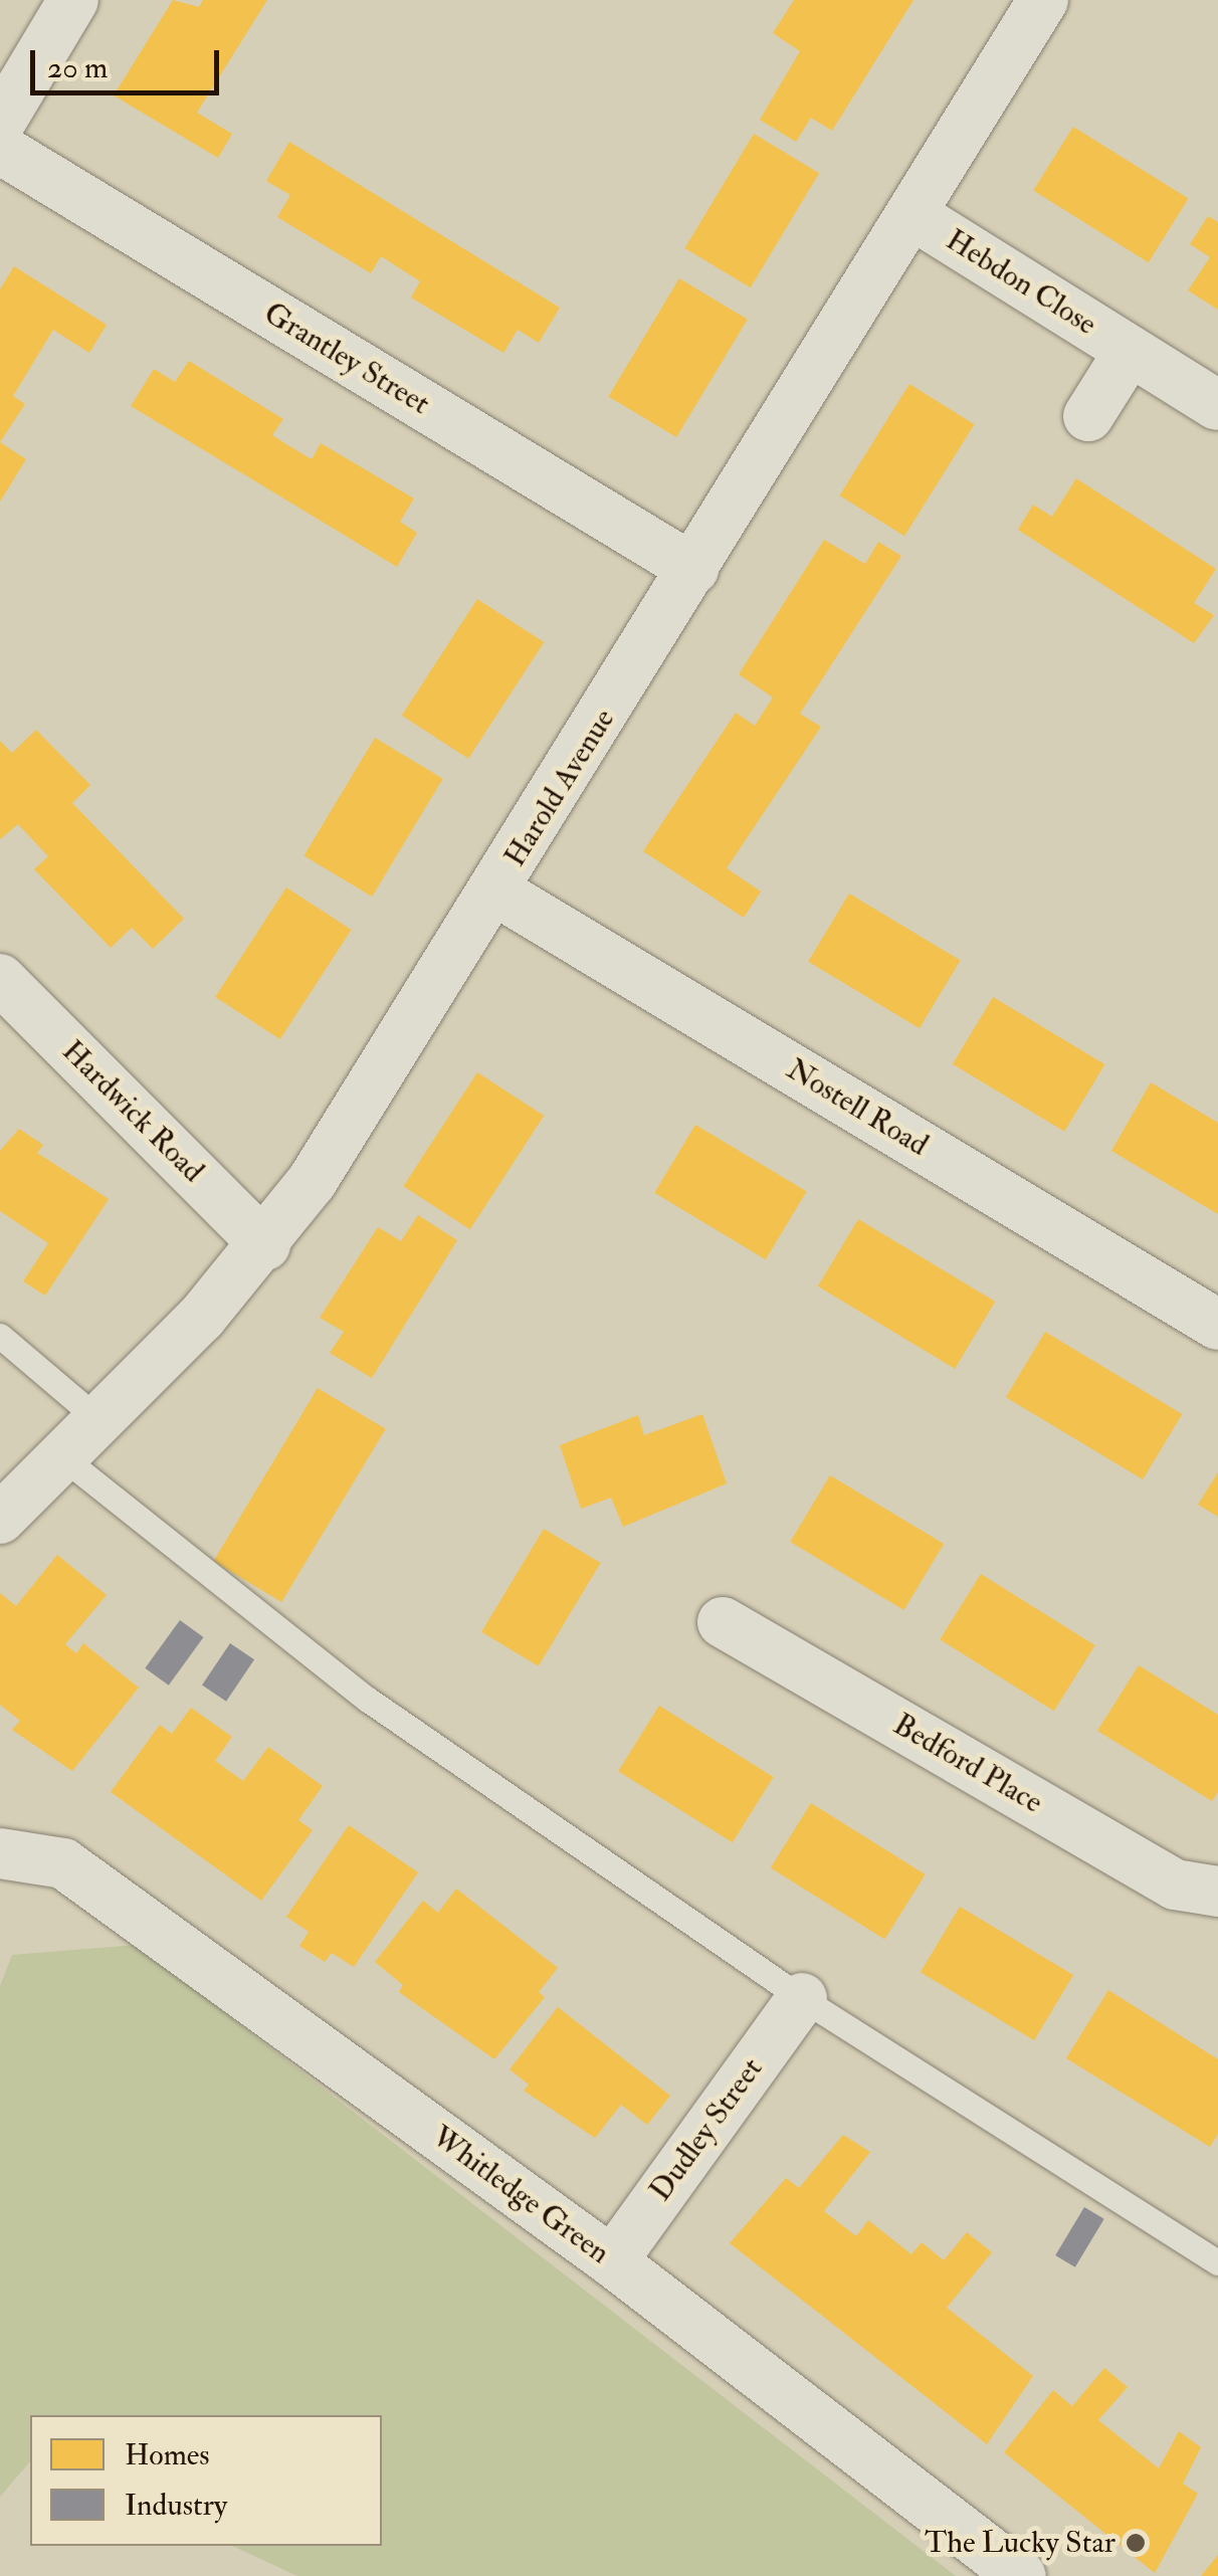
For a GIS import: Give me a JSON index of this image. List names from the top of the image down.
{
  "streets": {
    "street": [
      "Hebdon Close",
      "Grantley Street",
      "Harold Avenue",
      "Nostell Road",
      "Hardwick Road",
      "Bedford Place",
      "Dudley Street",
      "Whitledge Green"
    ]
  },
  "crossings": [
    ["Hebdon Close", "Harold Avenue"],
    ["Grantley Street", "Harold Avenue"],
    ["Harold Avenue", "Nostell Road"],
    ["Harold Avenue", "Hardwick Road"],
    ["Dudley Street", "Whitledge Green"]
  ],
  "places": ["The Lucky Star"],
  "legend": ["Homes", "Industry"],
  "scale_bar": "20 m"
}
